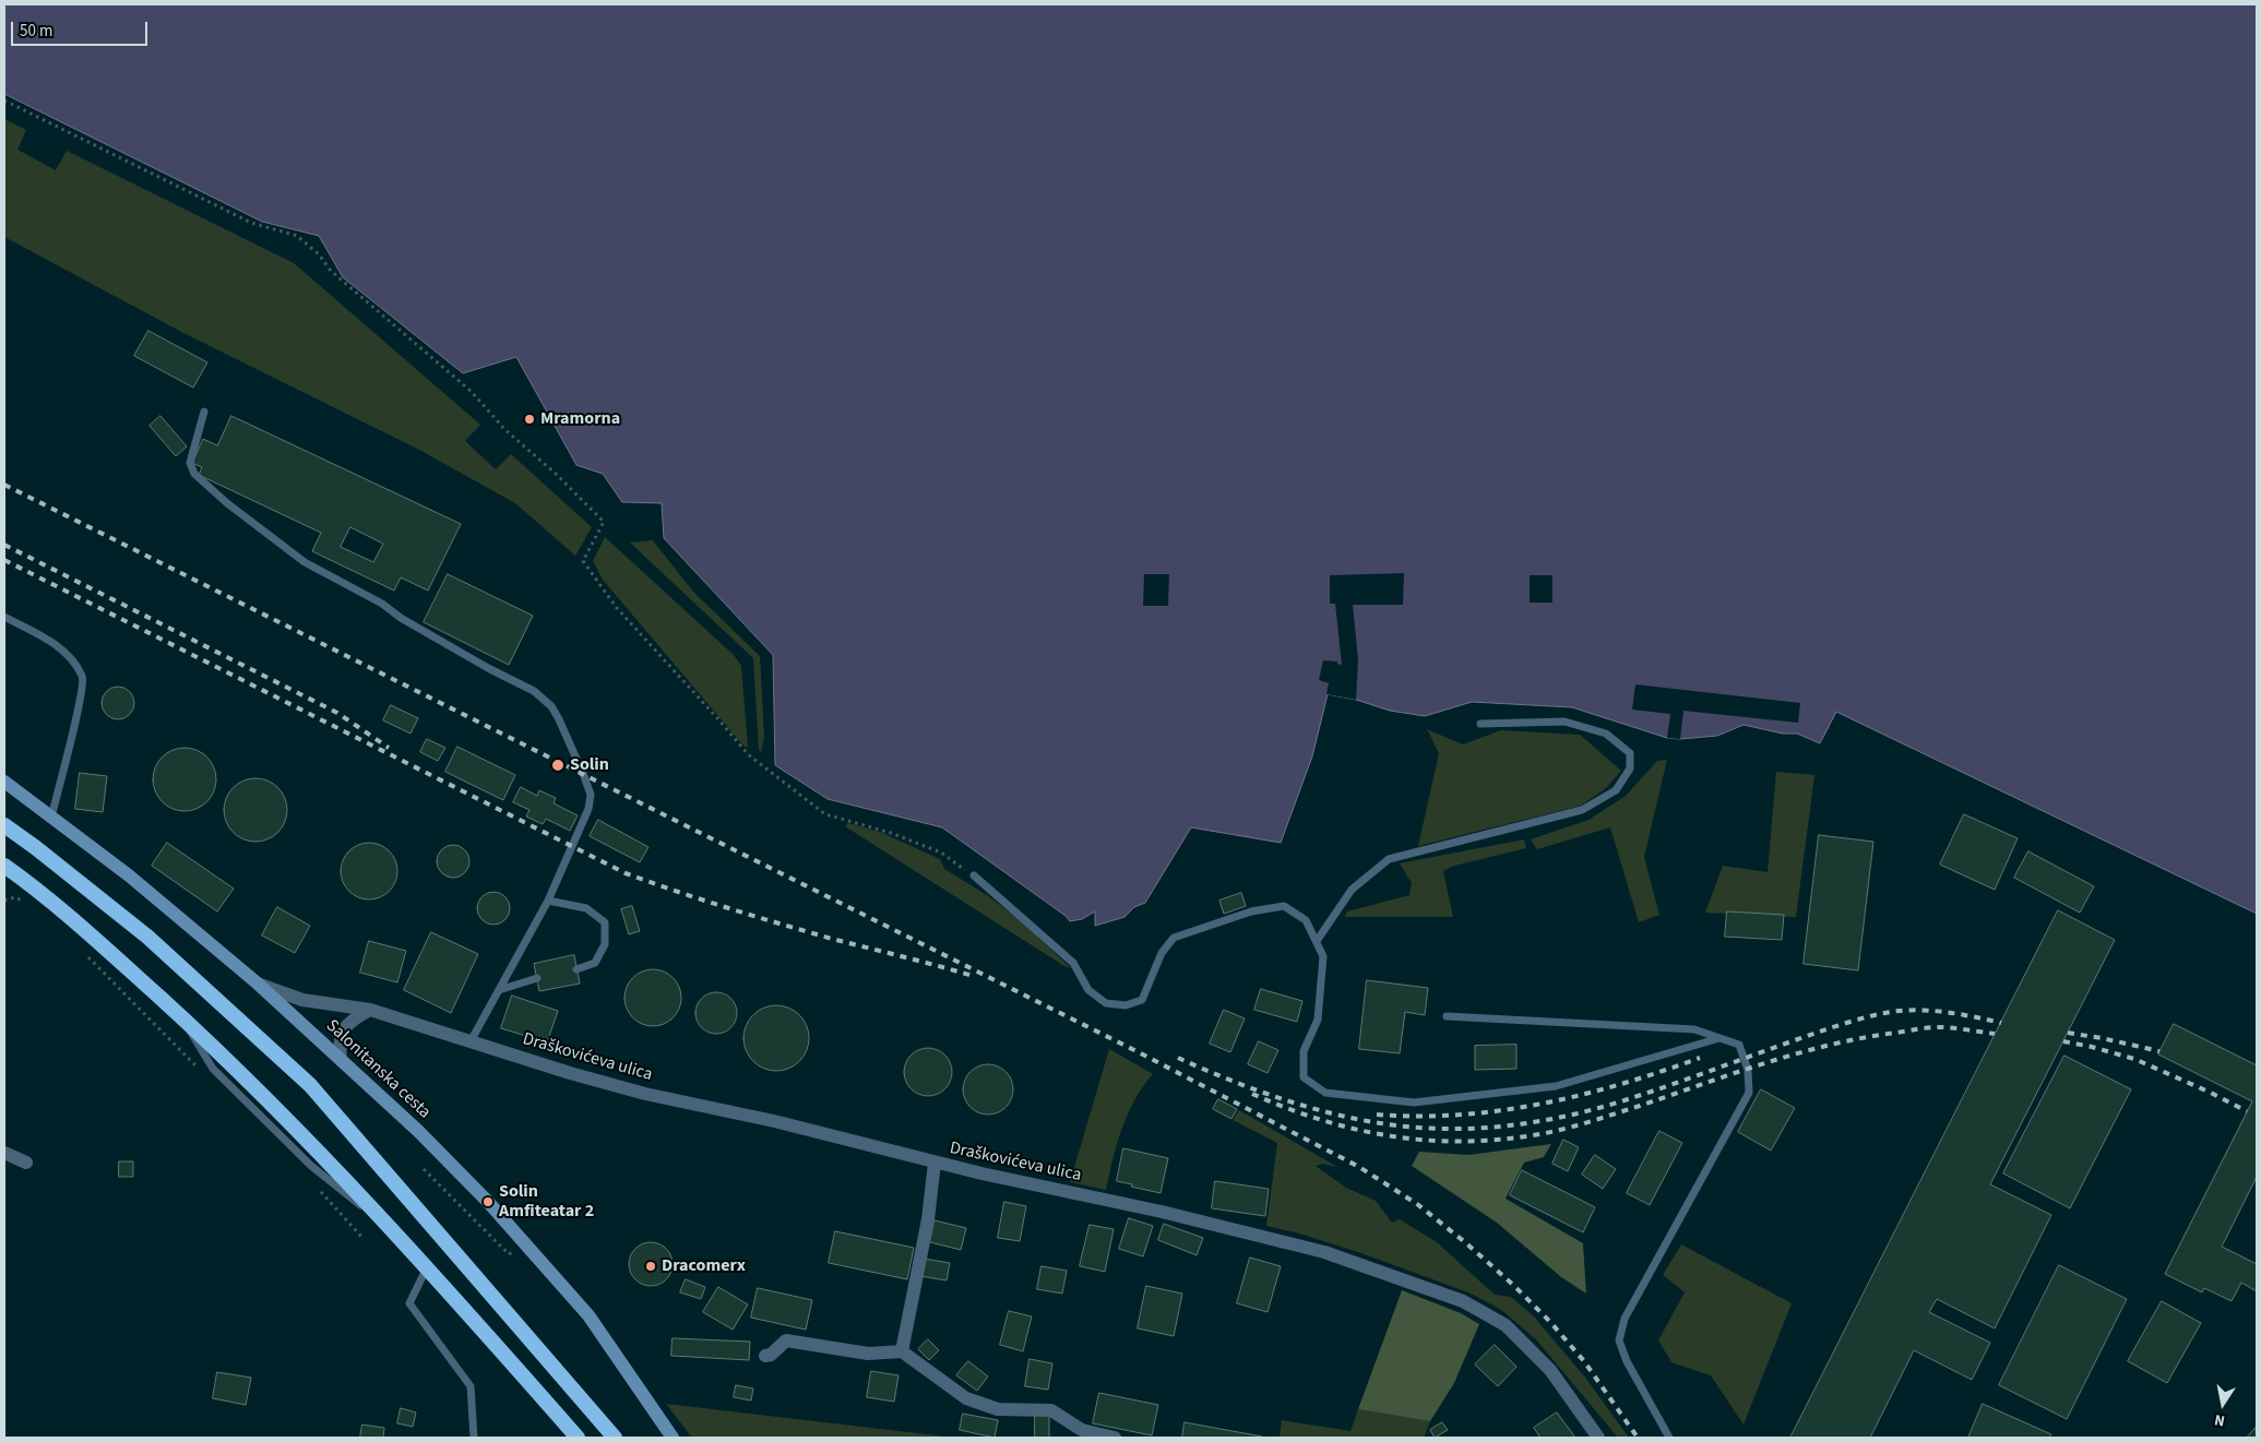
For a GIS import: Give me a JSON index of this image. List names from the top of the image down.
{
  "streets": {
    "main road": ["Salonitanska cesta"],
    "street": ["Draškovićeva ulica"]
  },
  "crossings": [
    ["Draškovićeva ulica", "Salonitanska cesta"]
  ],
  "places": [
    "Mramorna",
    "Solin",
    "Solin Amfiteatar 2",
    "Dracomerx"
  ],
  "scale_bar": "50 m",
  "north": "bottom"
}
